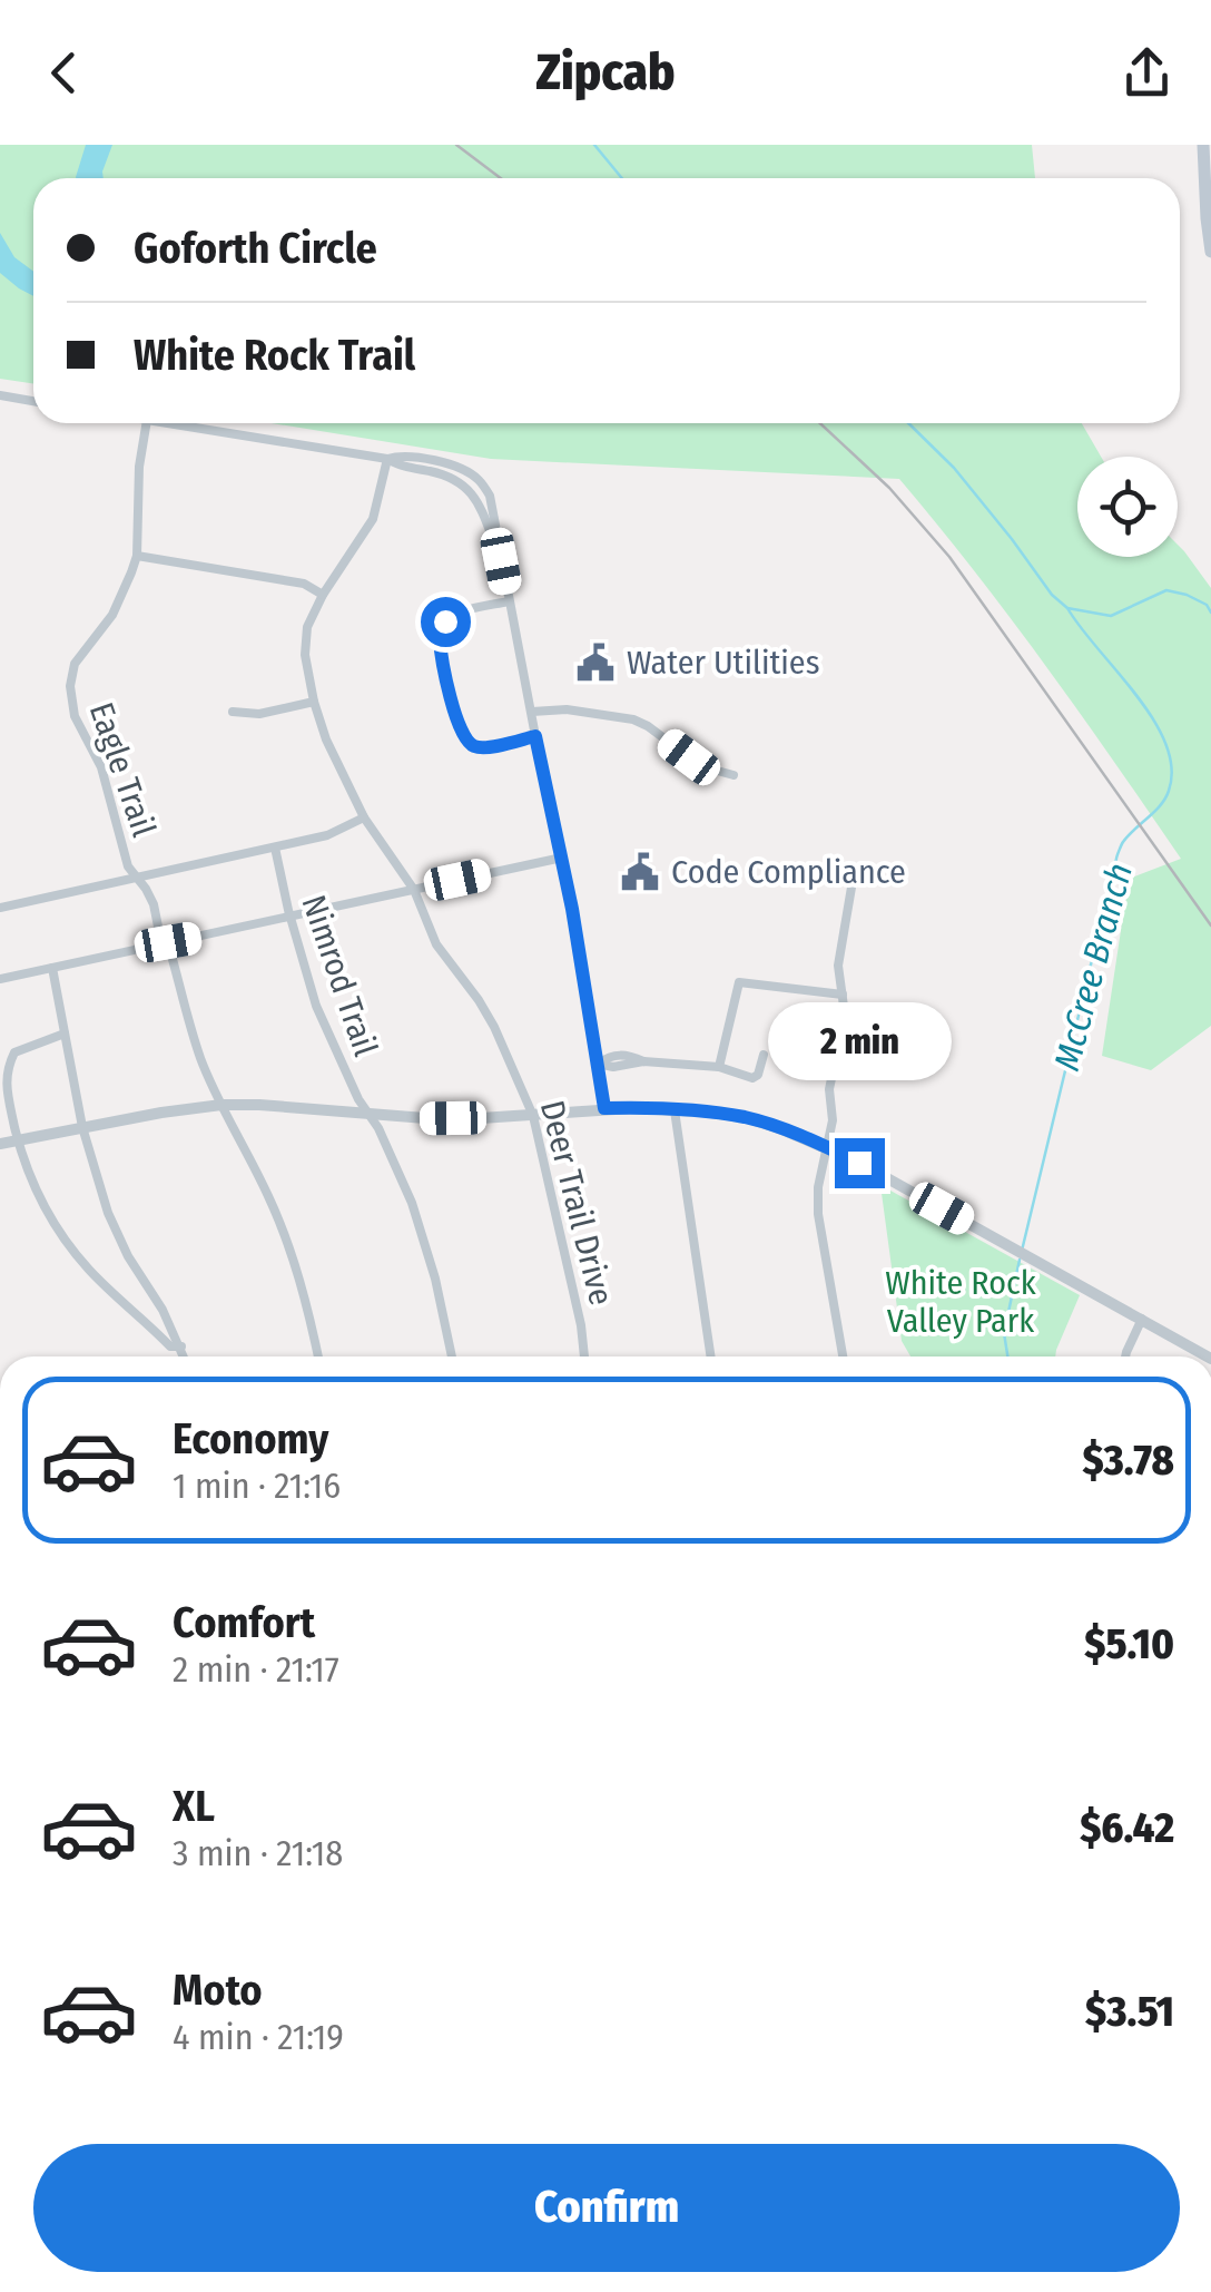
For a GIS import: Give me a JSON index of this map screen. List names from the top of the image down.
{
  "streets": {
    "street": ["Eagle Trail", "Nimrod Trail", "Deer Trail Drive"]
  },
  "water": ["McCree Branch"],
  "parks": ["White Rock Valley Park"],
  "places": {
    "public building": ["Water Utilities", "Code Compliance"]
  },
  "page": {
    "header": "Zipcab",
    "banner": ["Goforth Circle", "White Rock Trail"],
    "bubble": "2 min",
    "list": [
      {
        "name": "Economy",
        "note": "1 min · 21:16",
        "value": "$3.78"
      },
      {
        "name": "Comfort",
        "note": "2 min · 21:17",
        "value": "$5.10"
      },
      {
        "name": "XL",
        "note": "3 min · 21:18",
        "value": "$6.42"
      },
      {
        "name": "Moto",
        "note": "4 min · 21:19",
        "value": "$3.51"
      }
    ],
    "buttons": "Confirm"
  }
}
